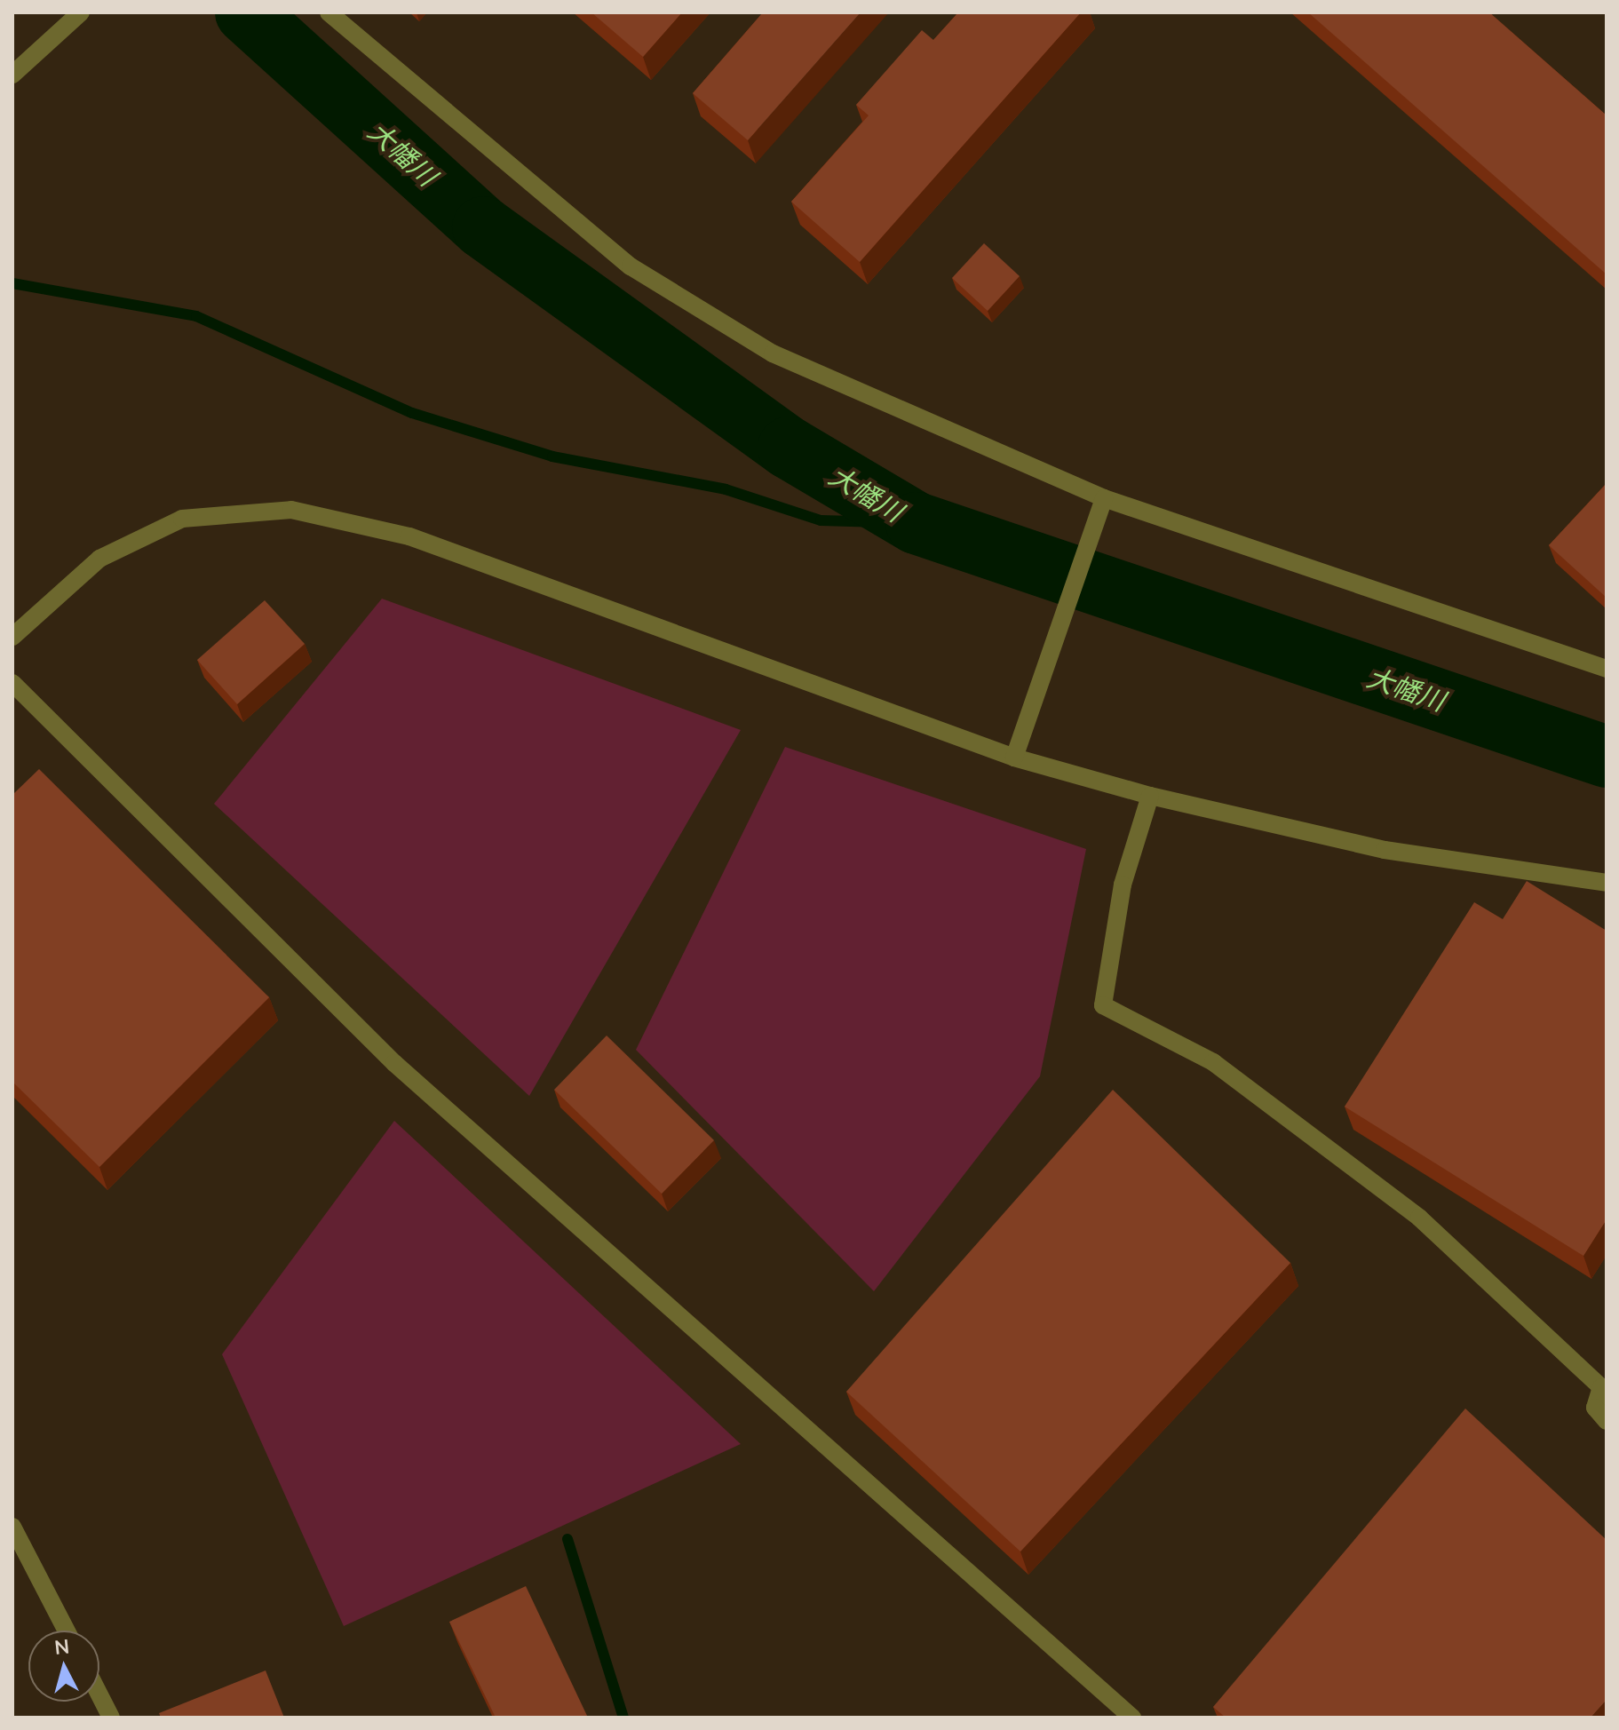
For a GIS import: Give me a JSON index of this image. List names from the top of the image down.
{
  "water": ["大幡川"],
  "north": "top"
}
